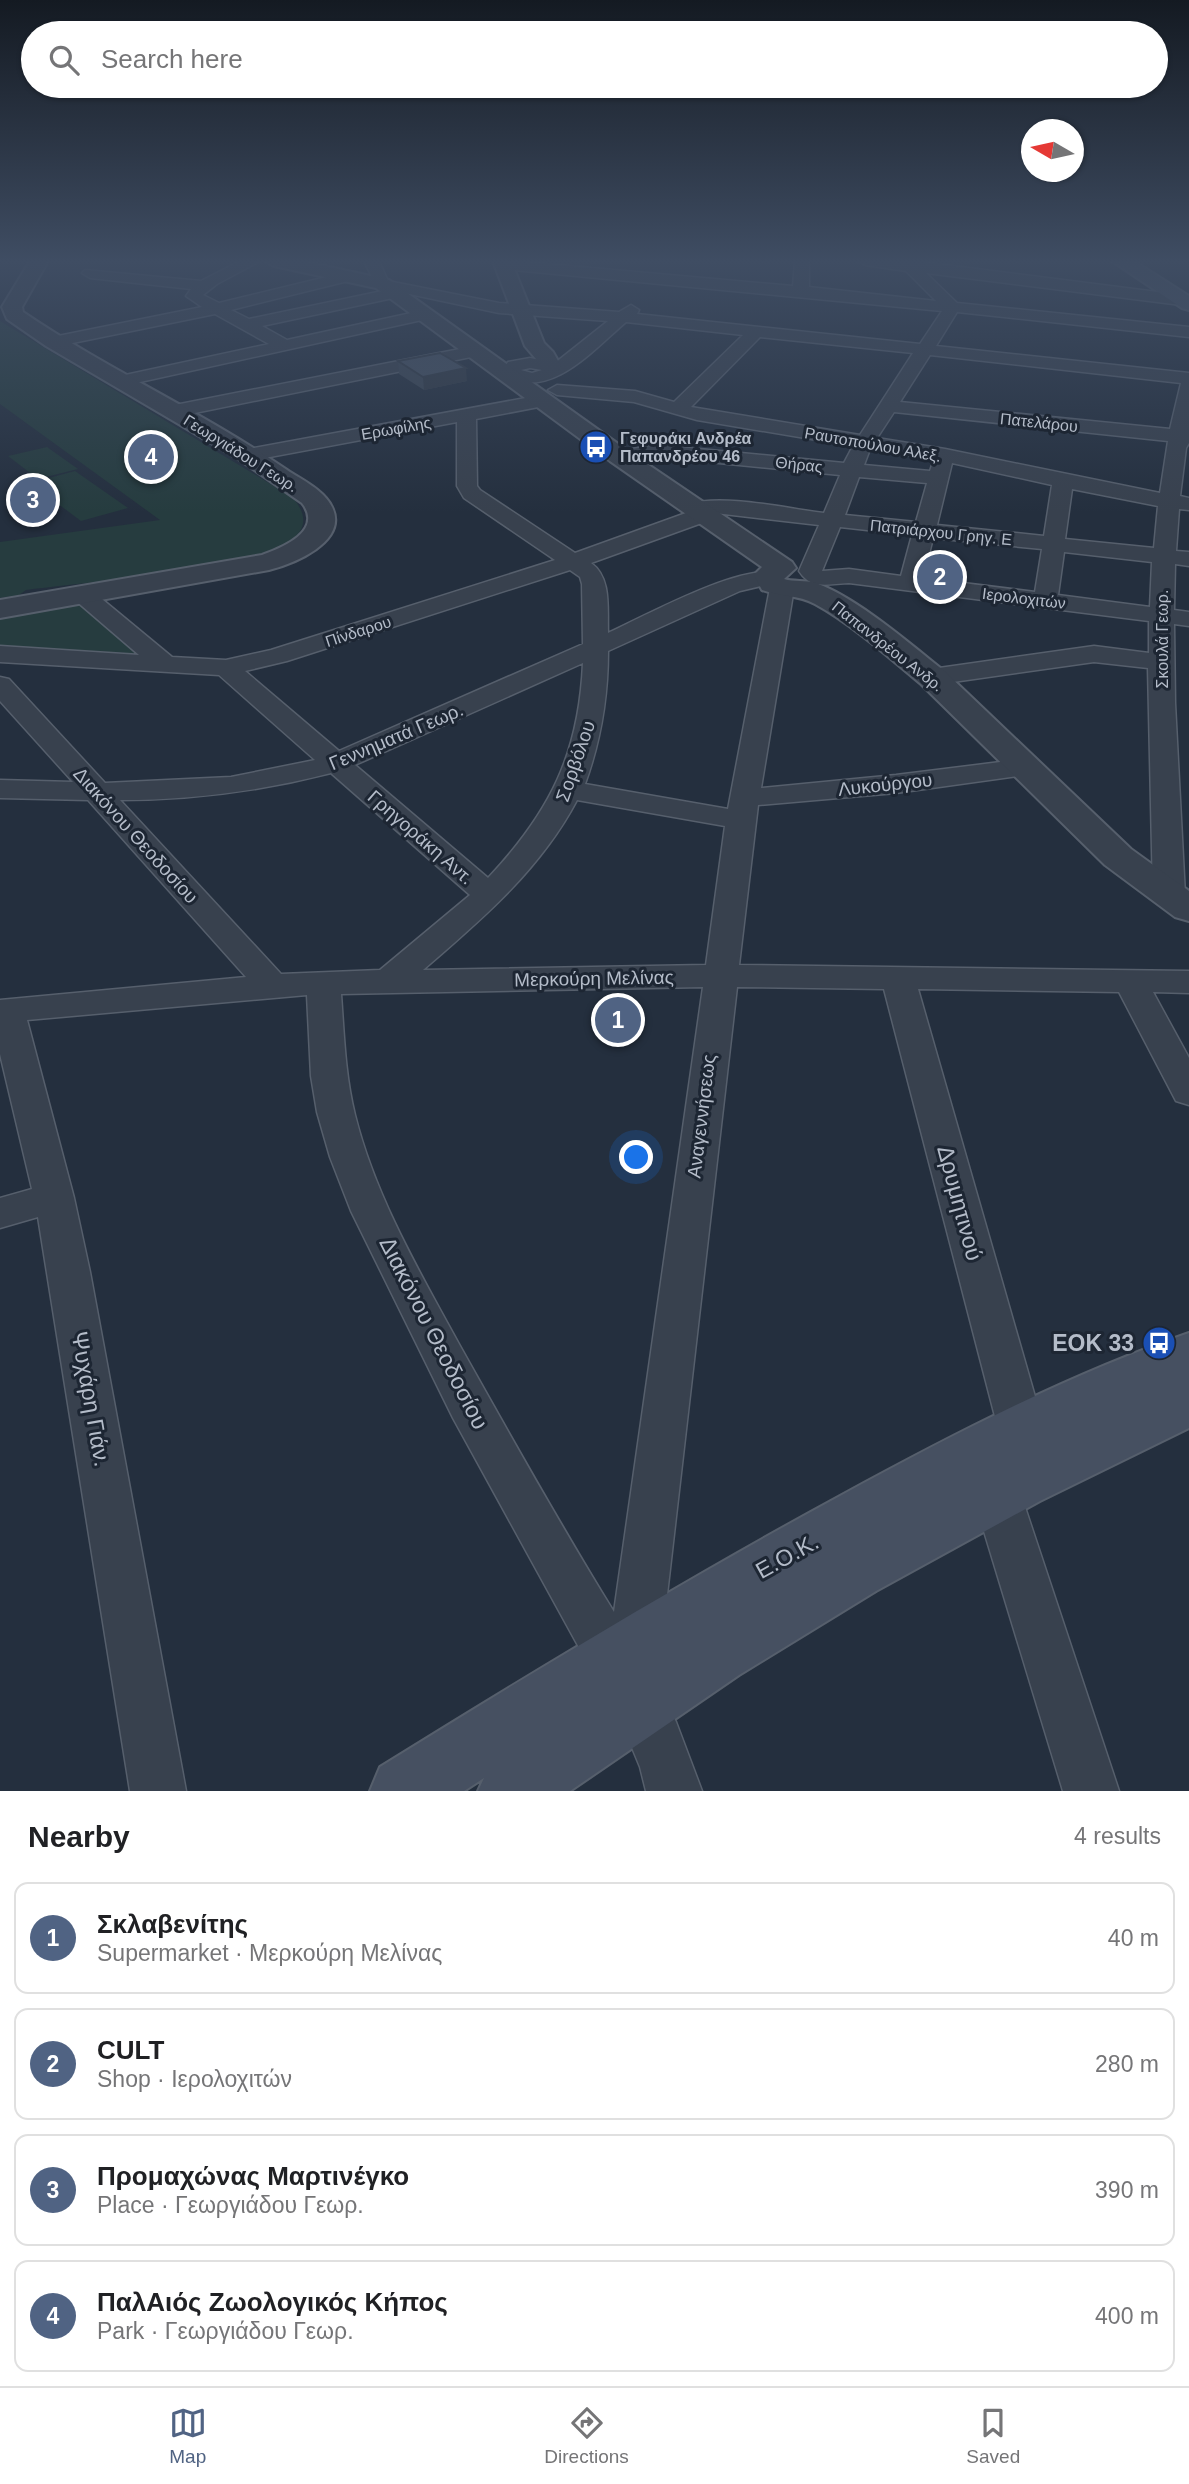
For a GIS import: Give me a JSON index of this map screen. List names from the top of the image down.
{
  "streets": {
    "main road": ["Ε.Ο.Κ."],
    "street": [
      "Πατελάρου",
      "Ερωφίλης",
      "Ραυτοπούλου Αλεξ.",
      "Γεωργιάδου Γεωρ.",
      "Θήρας",
      "Πατριάρχου Γρηγ. Ε",
      "Ιερολοχιτών",
      "Πίνδαρου",
      "Σκουλά Γεωρ.",
      "Παπανδρέου Ανδρ.",
      "Γεννηματά Γεωρ.",
      "Σορβόλου",
      "Λυκούργου",
      "Διακόνου Θεοδοσίου",
      "Γρηγοράκη Αντ.",
      "Μερκούρη Μελίνας",
      "Αναγεννήσεως",
      "Δρυμητινού",
      "Ψυχάρη Γιάν."
    ]
  },
  "crossings": [
    ["Πατελάρου", "Σκουλά Γεωρ."],
    ["Πατελάρου", "Αναγεννήσεως"],
    ["Ερωφίλης", "Ραυτοπούλου Αλεξ."],
    ["Ερωφίλης", "Γεωργιάδου Γεωρ."],
    ["Ερωφίλης", "Παπανδρέου Ανδρ."],
    ["Ραυτοπούλου Αλεξ.", "Σκουλά Γεωρ."],
    ["Ραυτοπούλου Αλεξ.", "Παπανδρέου Ανδρ."],
    ["Ραυτοπούλου Αλεξ.", "Αναγεννήσεως"],
    ["Θήρας", "Παπανδρέου Ανδρ."],
    ["Θήρας", "Αναγεννήσεως"],
    ["Πατριάρχου Γρηγ. Ε", "Πίνδαρου"],
    ["Πατριάρχου Γρηγ. Ε", "Σκουλά Γεωρ."],
    ["Πατριάρχου Γρηγ. Ε", "Παπανδρέου Ανδρ."],
    ["Πατριάρχου Γρηγ. Ε", "Αναγεννήσεως"],
    ["Ιερολοχιτών", "Σκουλά Γεωρ."],
    ["Ιερολοχιτών", "Παπανδρέου Ανδρ."],
    ["Ιερολοχιτών", "Γεννηματά Γεωρ."],
    ["Ιερολοχιτών", "Αναγεννήσεως"],
    ["Πίνδαρου", "Παπανδρέου Ανδρ."],
    ["Πίνδαρου", "Σορβόλου"],
    ["Πίνδαρου", "Γρηγοράκη Αντ."],
    ["Σκουλά Γεωρ.", "Παπανδρέου Ανδρ."],
    ["Παπανδρέου Ανδρ.", "Γεννηματά Γεωρ."],
    ["Παπανδρέου Ανδρ.", "Λυκούργου"],
    ["Παπανδρέου Ανδρ.", "Αναγεννήσεως"],
    ["Γεννηματά Γεωρ.", "Σορβόλου"],
    ["Γεννηματά Γεωρ.", "Διακόνου Θεοδοσίου"],
    ["Γεννηματά Γεωρ.", "Γρηγοράκη Αντ."],
    ["Γεννηματά Γεωρ.", "Αναγεννήσεως"],
    ["Σορβόλου", "Λυκούργου"],
    ["Σορβόλου", "Γρηγοράκη Αντ."],
    ["Σορβόλου", "Μερκούρη Μελίνας"],
    ["Λυκούργου", "Αναγεννήσεως"],
    ["Διακόνου Θεοδοσίου", "Μερκούρη Μελίνας"],
    ["Διακόνου Θεοδοσίου", "Αναγεννήσεως"],
    ["Διακόνου Θεοδοσίου", "Ε.Ο.Κ."],
    ["Μερκούρη Μελίνας", "Αναγεννήσεως"],
    ["Μερκούρη Μελίνας", "Δρυμητινού"],
    ["Μερκούρη Μελίνας", "Ψυχάρη Γιάν."],
    ["Αναγεννήσεως", "Ε.Ο.Κ."],
    ["Δρυμητινού", "Ε.Ο.Κ."]
  ],
  "places": {
    "bus stop": ["Γεφυράκι Ανδρέα Παπανδρέου 46", "ΕΟΚ 33"]
  },
  "north": "left",
  "page": {
    "search": "Search here",
    "pins": [
      "4",
      "3",
      "2",
      "1"
    ],
    "heading": ["Nearby", "4 results"],
    "list": [
      {
        "mark": "1",
        "name": "Σκλαβενίτης",
        "note": "Supermarket · Μερκούρη Μελίνας",
        "value": "40 m"
      },
      {
        "mark": "2",
        "name": "CULT",
        "note": "Shop · Ιερολοχιτών",
        "value": "280 m"
      },
      {
        "mark": "3",
        "name": "Προμαχώνας Μαρτινέγκο",
        "note": "Place · Γεωργιάδου Γεωρ.",
        "value": "390 m"
      },
      {
        "mark": "4",
        "name": "ΠαλΑιός Ζωολογικός Κήπος",
        "note": "Park · Γεωργιάδου Γεωρ.",
        "value": "400 m"
      }
    ],
    "nav": ["Map", "Directions", "Saved"]
  }
}
